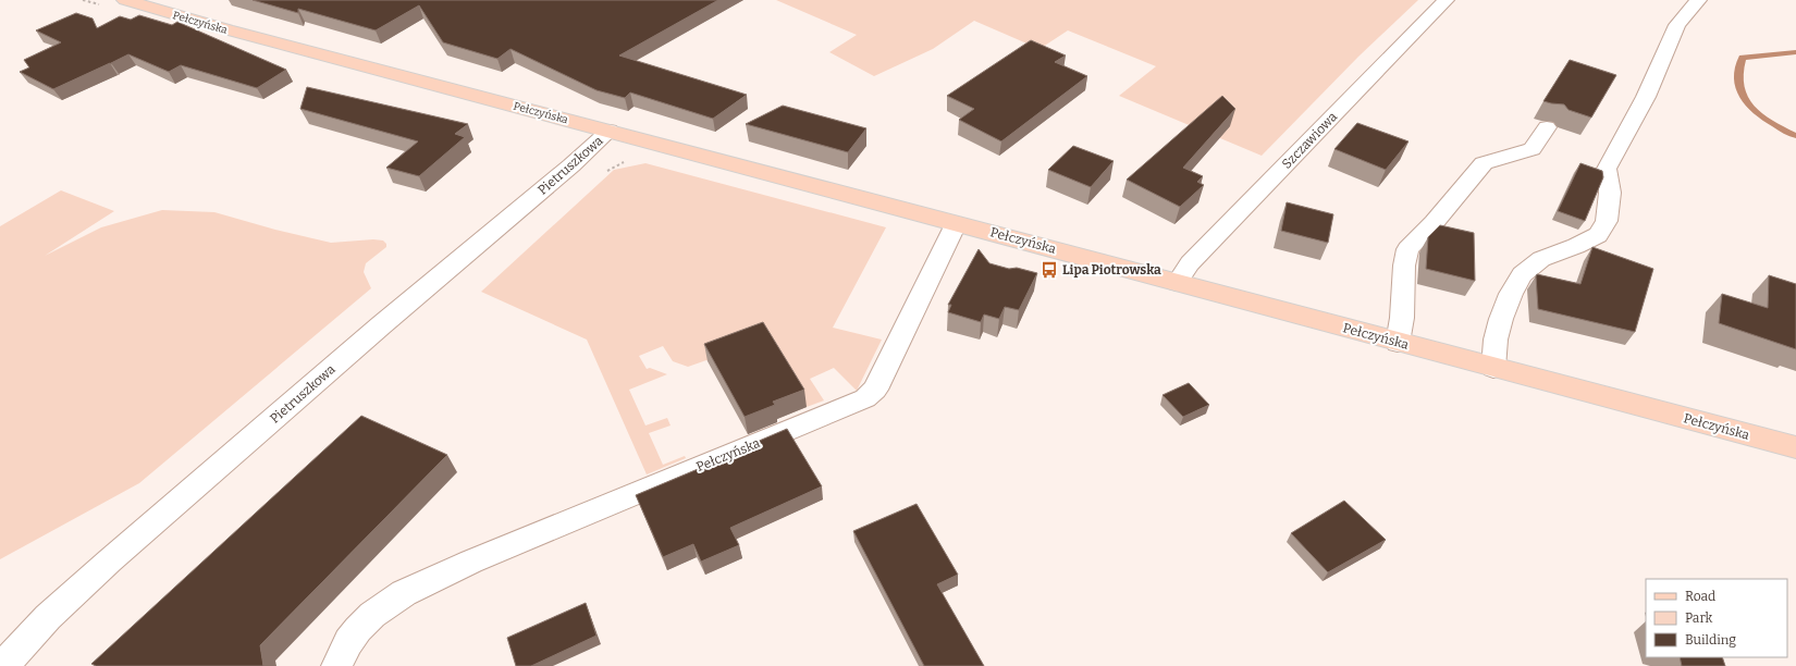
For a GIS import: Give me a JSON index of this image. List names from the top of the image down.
{
  "streets": {
    "main road": ["Pełczyńska"],
    "street": ["Szczawiowa", "Pietruszkowa"]
  },
  "crossings": [
    ["Pełczyńska", "Szczawiowa"],
    ["Pełczyńska", "Pietruszkowa"]
  ],
  "places": {
    "bus stop": ["Lipa Piotrowska"]
  },
  "legend": ["Road", "Park", "Building"]
}
